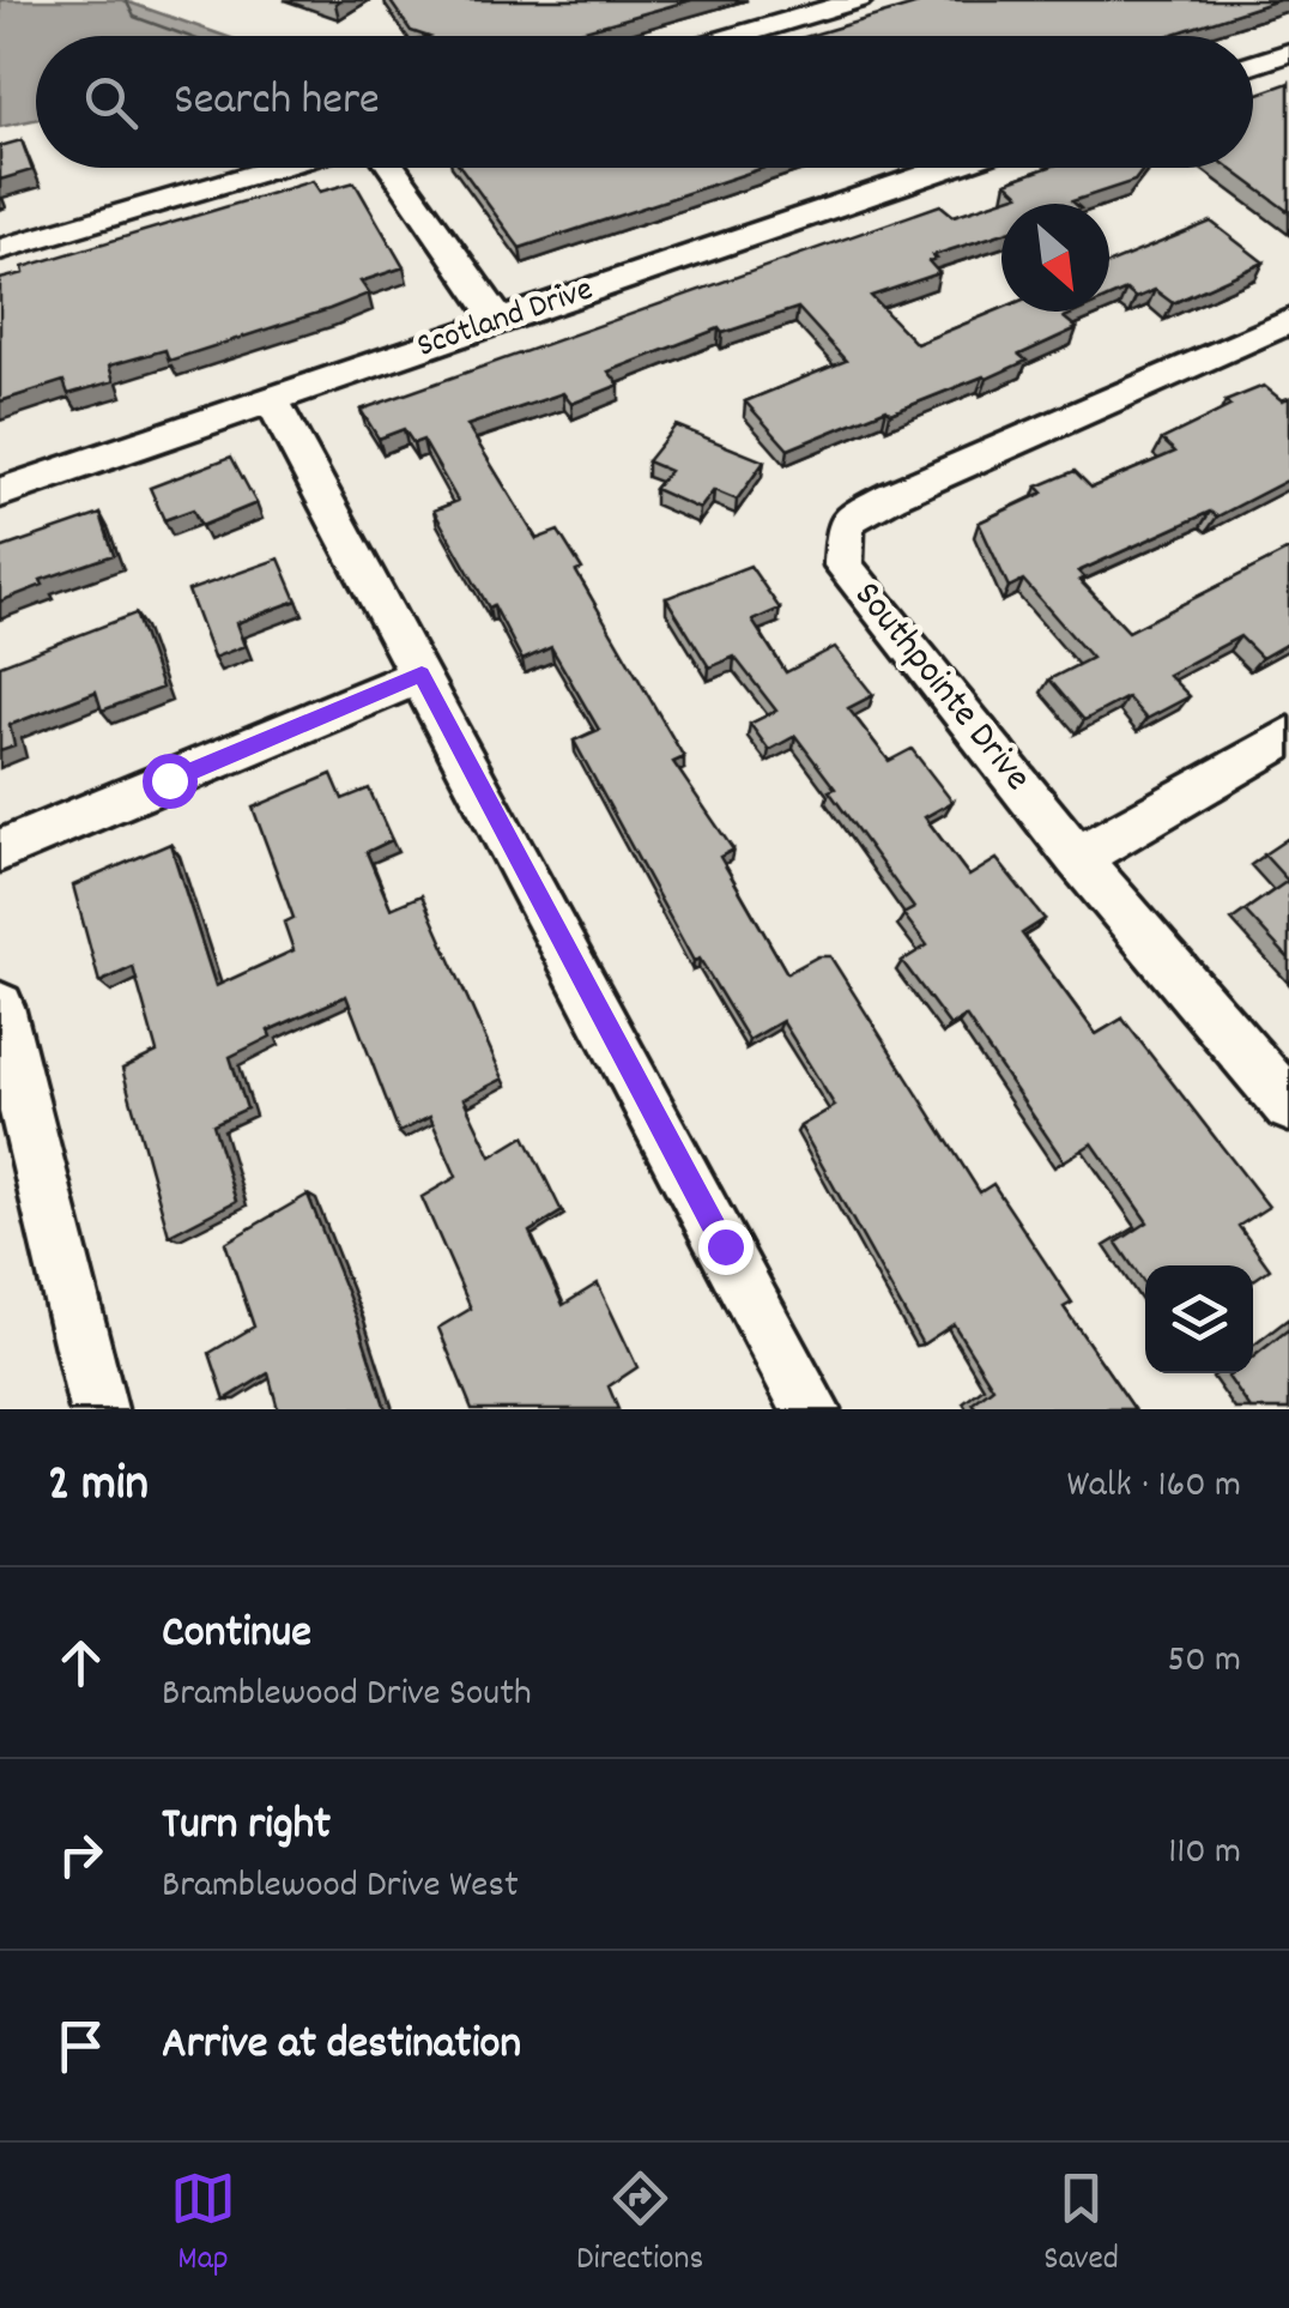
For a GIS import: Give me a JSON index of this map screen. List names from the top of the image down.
{
  "streets": {
    "street": ["Scotland Drive", "Southpointe Drive"]
  },
  "north": "bottom right",
  "page": {
    "search": "Search here",
    "heading": ["2 min", "Walk · 160 m"],
    "list": [
      ["Continue", "Bramblewood Drive South", "50 m"],
      ["Turn right", "Bramblewood Drive West", "110 m"],
      "Arrive at destination"
    ],
    "nav": ["Map", "Directions", "Saved"]
  }
}
